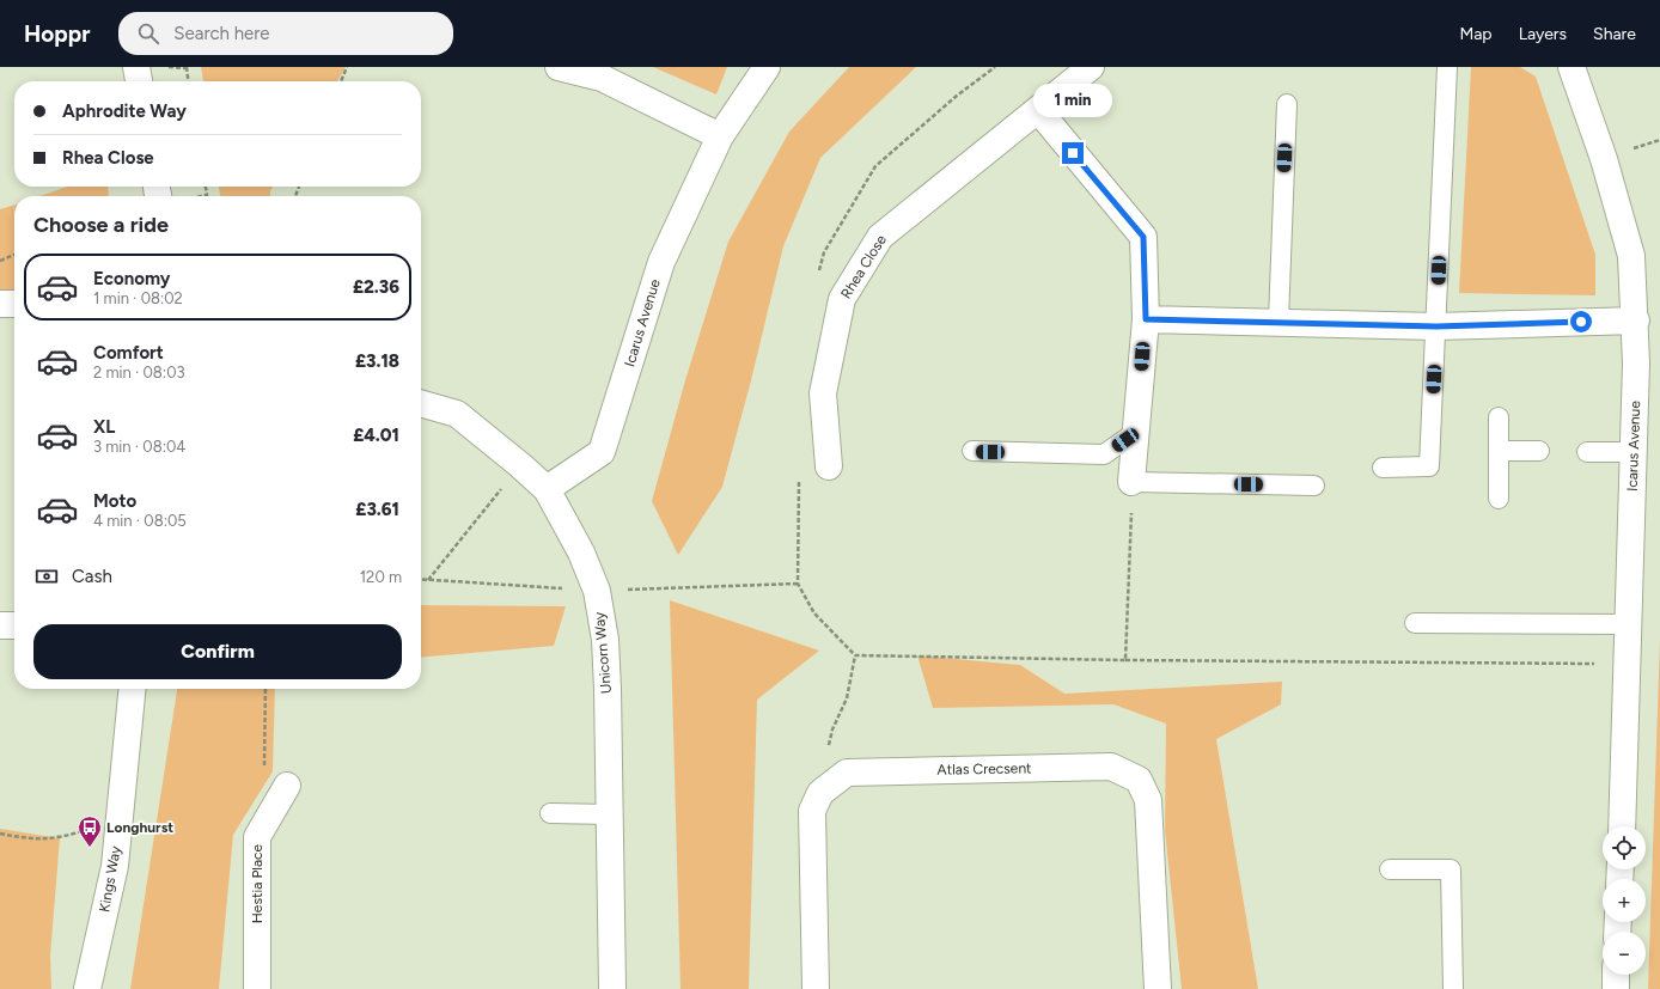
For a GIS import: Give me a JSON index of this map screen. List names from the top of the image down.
{
  "streets": {
    "street": [
      "Rhea Close",
      "Icarus Avenue",
      "Unicorn Way",
      "Atlas Crecsent",
      "Kings Way",
      "Hestia Place"
    ]
  },
  "crossings": [
    ["Icarus Avenue", "Unicorn Way"]
  ],
  "places": {
    "bus stop": ["Longhurst"]
  },
  "page": {
    "header": "Hoppr",
    "search": "Search here",
    "nav": ["Map", "Layers", "Share"],
    "banner": ["Aphrodite Way", "Rhea Close"],
    "bubble": "1 min",
    "heading": "Choose a ride",
    "list": [
      {
        "name": "Economy",
        "note": "1 min · 08:02",
        "value": "£2.36"
      },
      {
        "name": "Comfort",
        "note": "2 min · 08:03",
        "value": "£3.18"
      },
      {
        "name": "XL",
        "note": "3 min · 08:04",
        "value": "£4.01"
      },
      {
        "name": "Moto",
        "note": "4 min · 08:05",
        "value": "£3.61"
      }
    ],
    "pay": ["Cash", "120 m"],
    "buttons": "Confirm",
    "map_buttons": ["+", "−"]
  }
}
